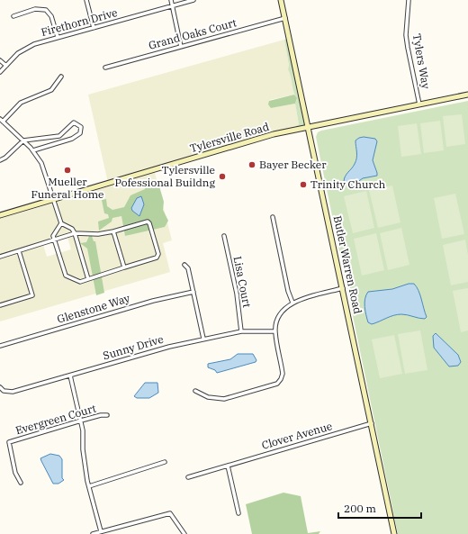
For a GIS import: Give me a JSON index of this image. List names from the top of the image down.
{
  "streets": {
    "main road": ["Tylersville Road", "Butler Warren Road"],
    "street": [
      "Firethorn Drive",
      "Grand Oaks Court",
      "Tylers Way",
      "Lisa Court",
      "Glenstone Way",
      "Sunny Drive",
      "Evergreen Court",
      "Clover Avenue"
    ]
  },
  "crossings": [
    ["Grand Oaks Court", "Butler Warren Road"],
    ["Tylers Way", "Tylersville Road"],
    ["Tylersville Road", "Butler Warren Road"],
    ["Butler Warren Road", "Clover Avenue"],
    ["Lisa Court", "Sunny Drive"]
  ],
  "places": [
    "Bayer Becker",
    "Mueller Funeral Home",
    "Tylersville Pofessional Buildng",
    "Trinity Church"
  ],
  "scale_bar": "200 m"
}
